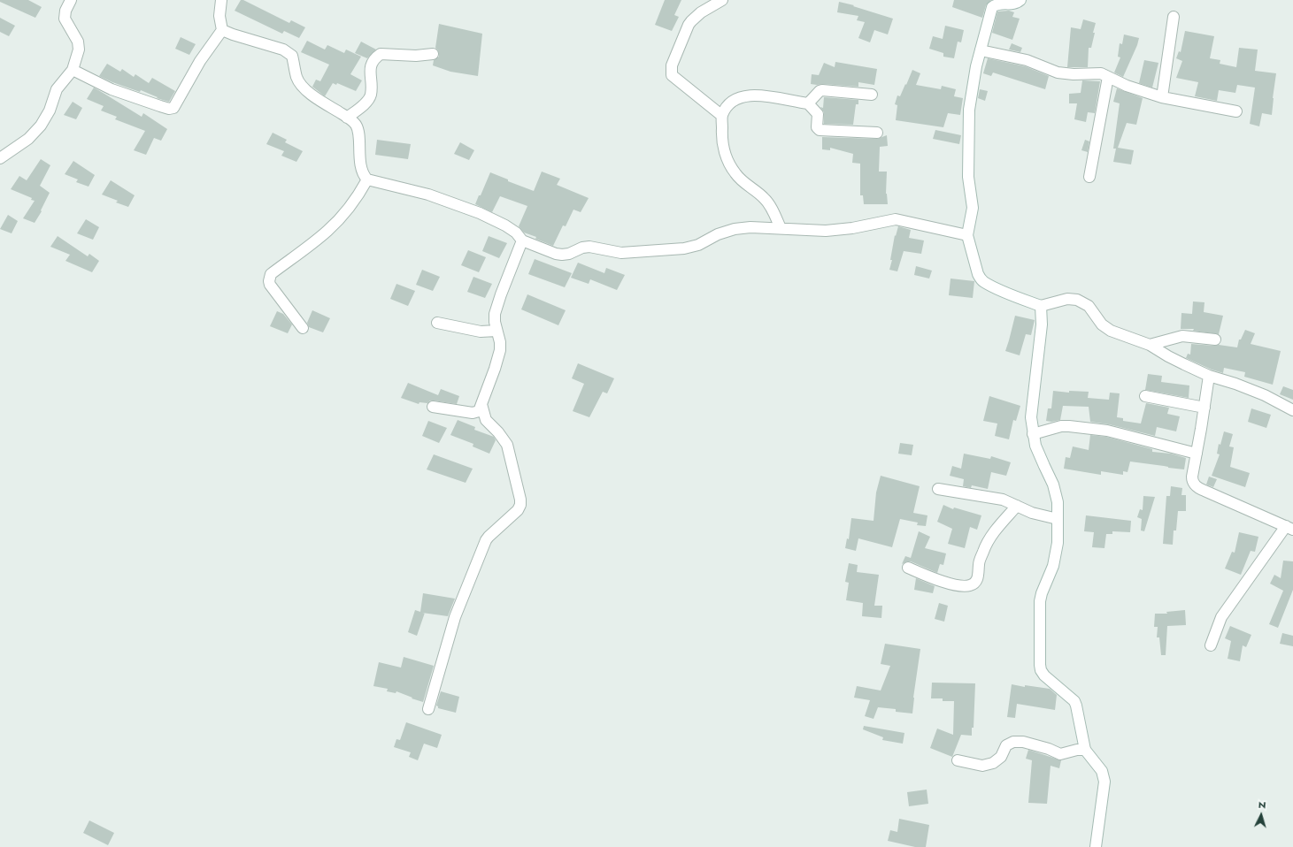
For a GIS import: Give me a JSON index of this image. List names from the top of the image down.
{
  "north": "top"
}
